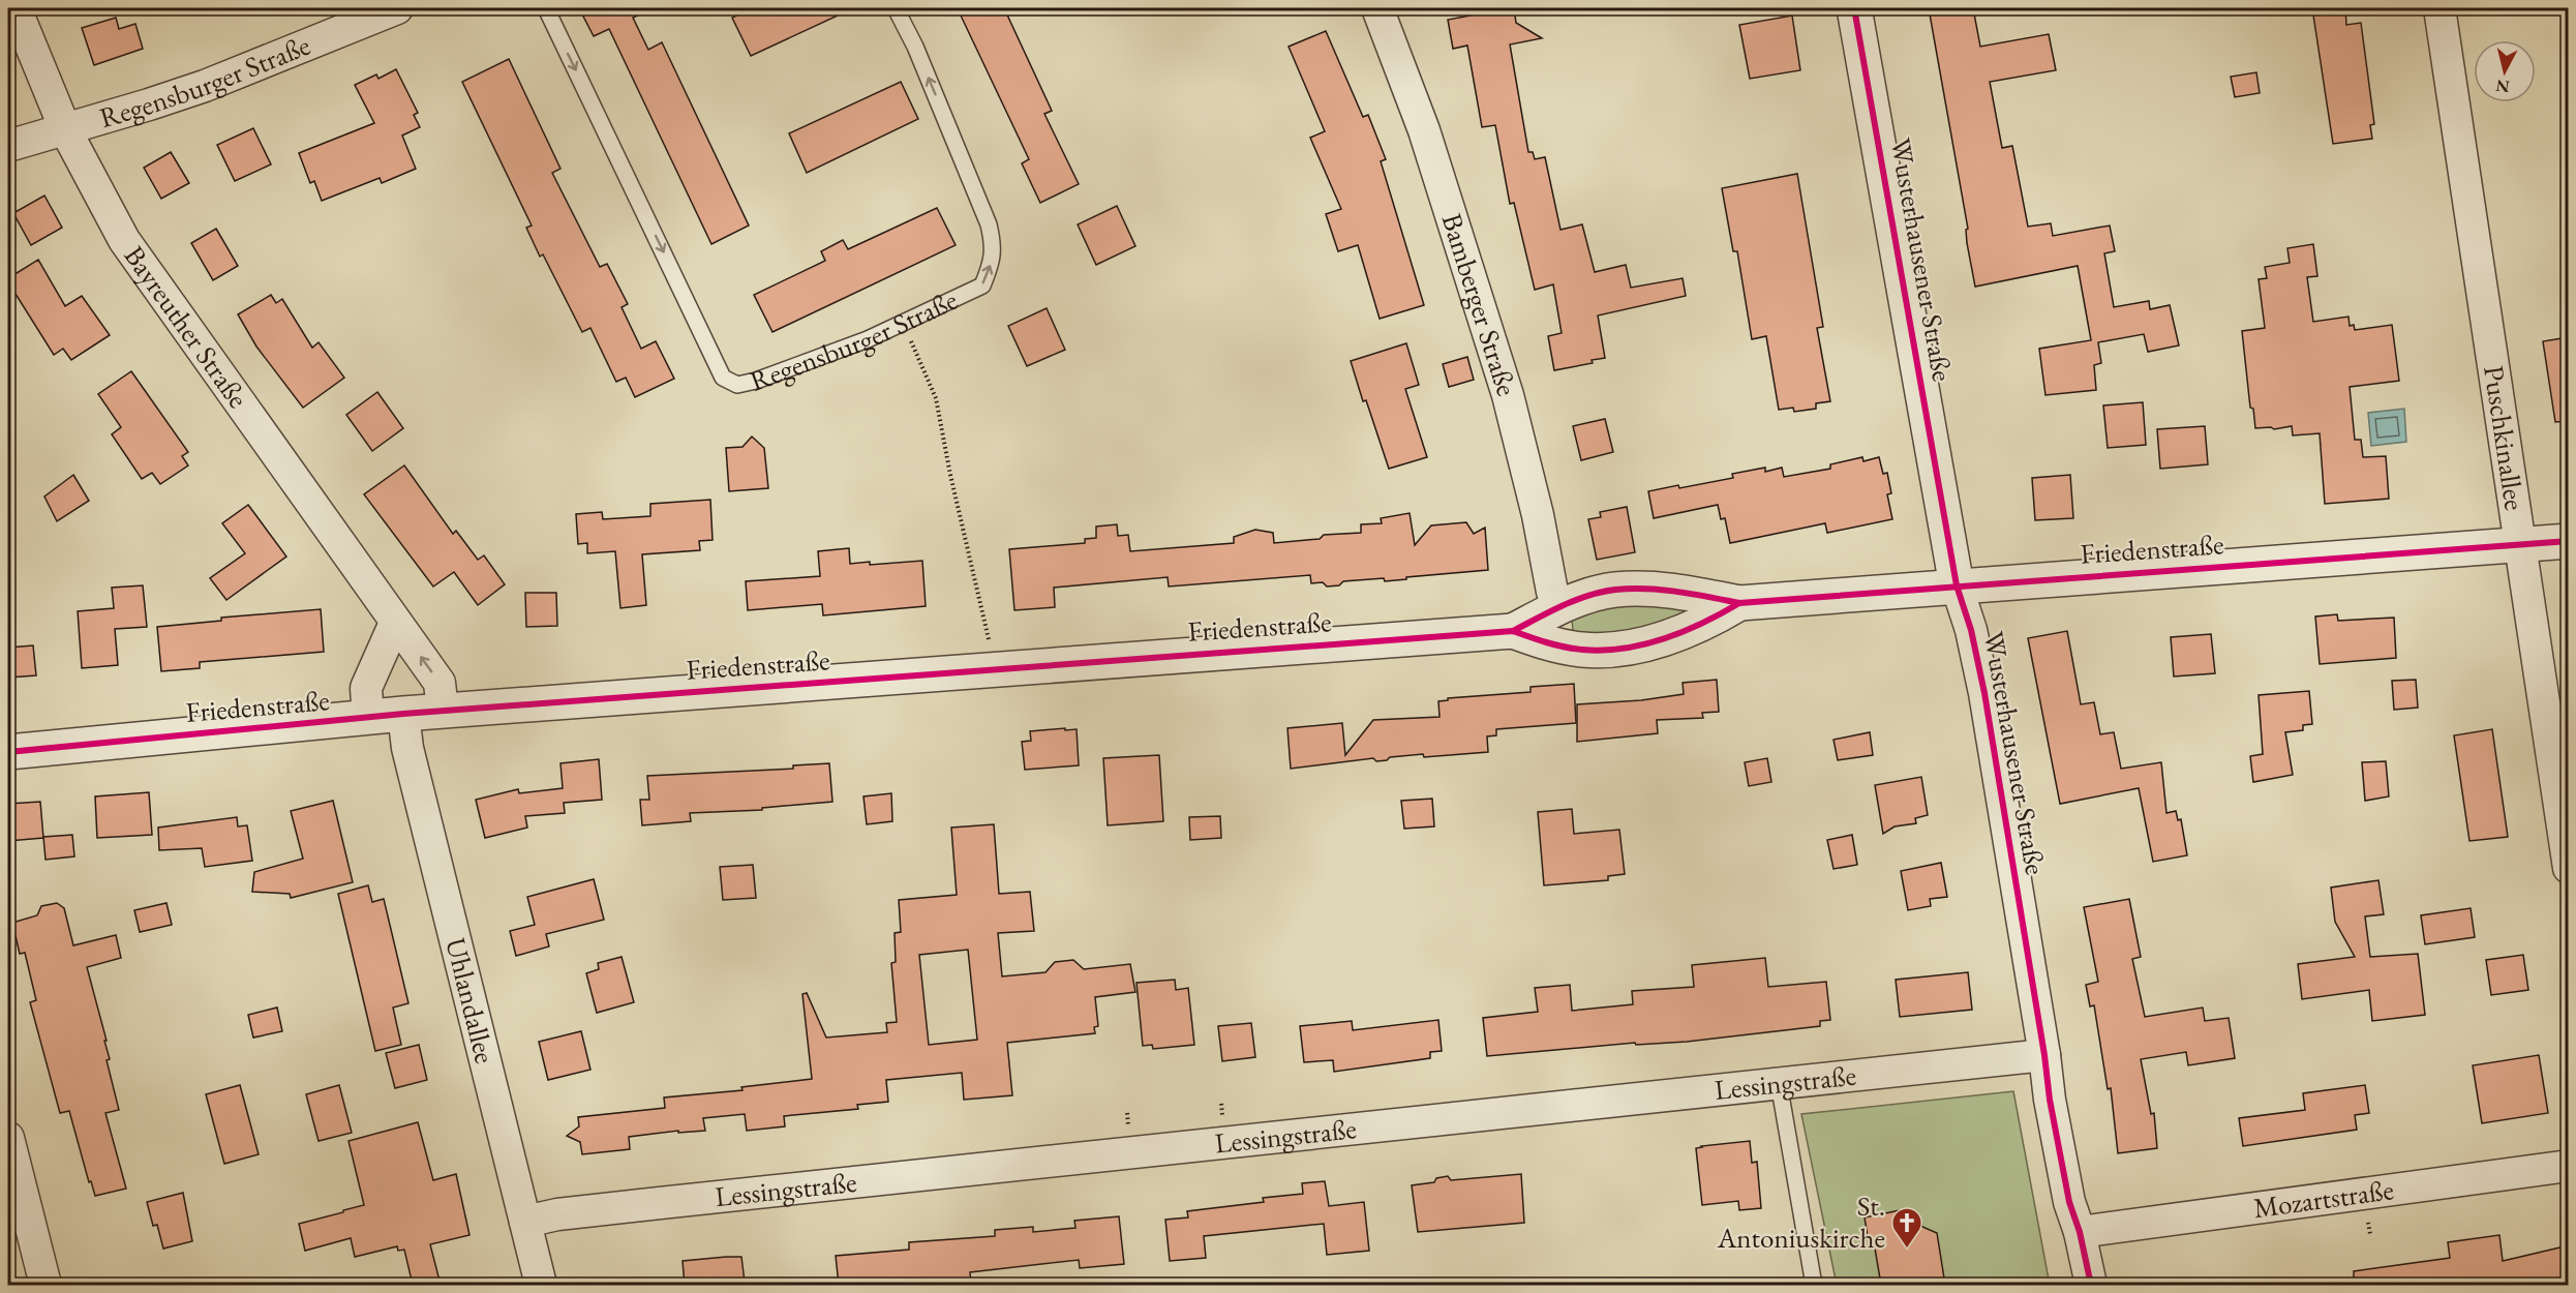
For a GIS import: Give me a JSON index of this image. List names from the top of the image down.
{
  "streets": {
    "street": [
      "Regensburger Straße",
      "Wusterhausener Straße",
      "Bamberger Straße",
      "Bayreuther Straße",
      "Puschkinallee",
      "Friedenstraße",
      "Uhlandallee",
      "Lessingstraße",
      "Mozartstraße"
    ]
  },
  "crossings": [
    ["Regensburger Straße", "Bayreuther Straße"],
    ["Wusterhausener Straße", "Friedenstraße"],
    ["Wusterhausener Straße", "Lessingstraße"],
    ["Wusterhausener Straße", "Mozartstraße"],
    ["Bamberger Straße", "Friedenstraße"],
    ["Bayreuther Straße", "Friedenstraße"],
    ["Puschkinallee", "Friedenstraße"],
    ["Friedenstraße", "Uhlandallee"],
    ["Uhlandallee", "Lessingstraße"]
  ],
  "places": {
    "church": ["St. Antoniuskirche"]
  },
  "north": "bottom"
}
